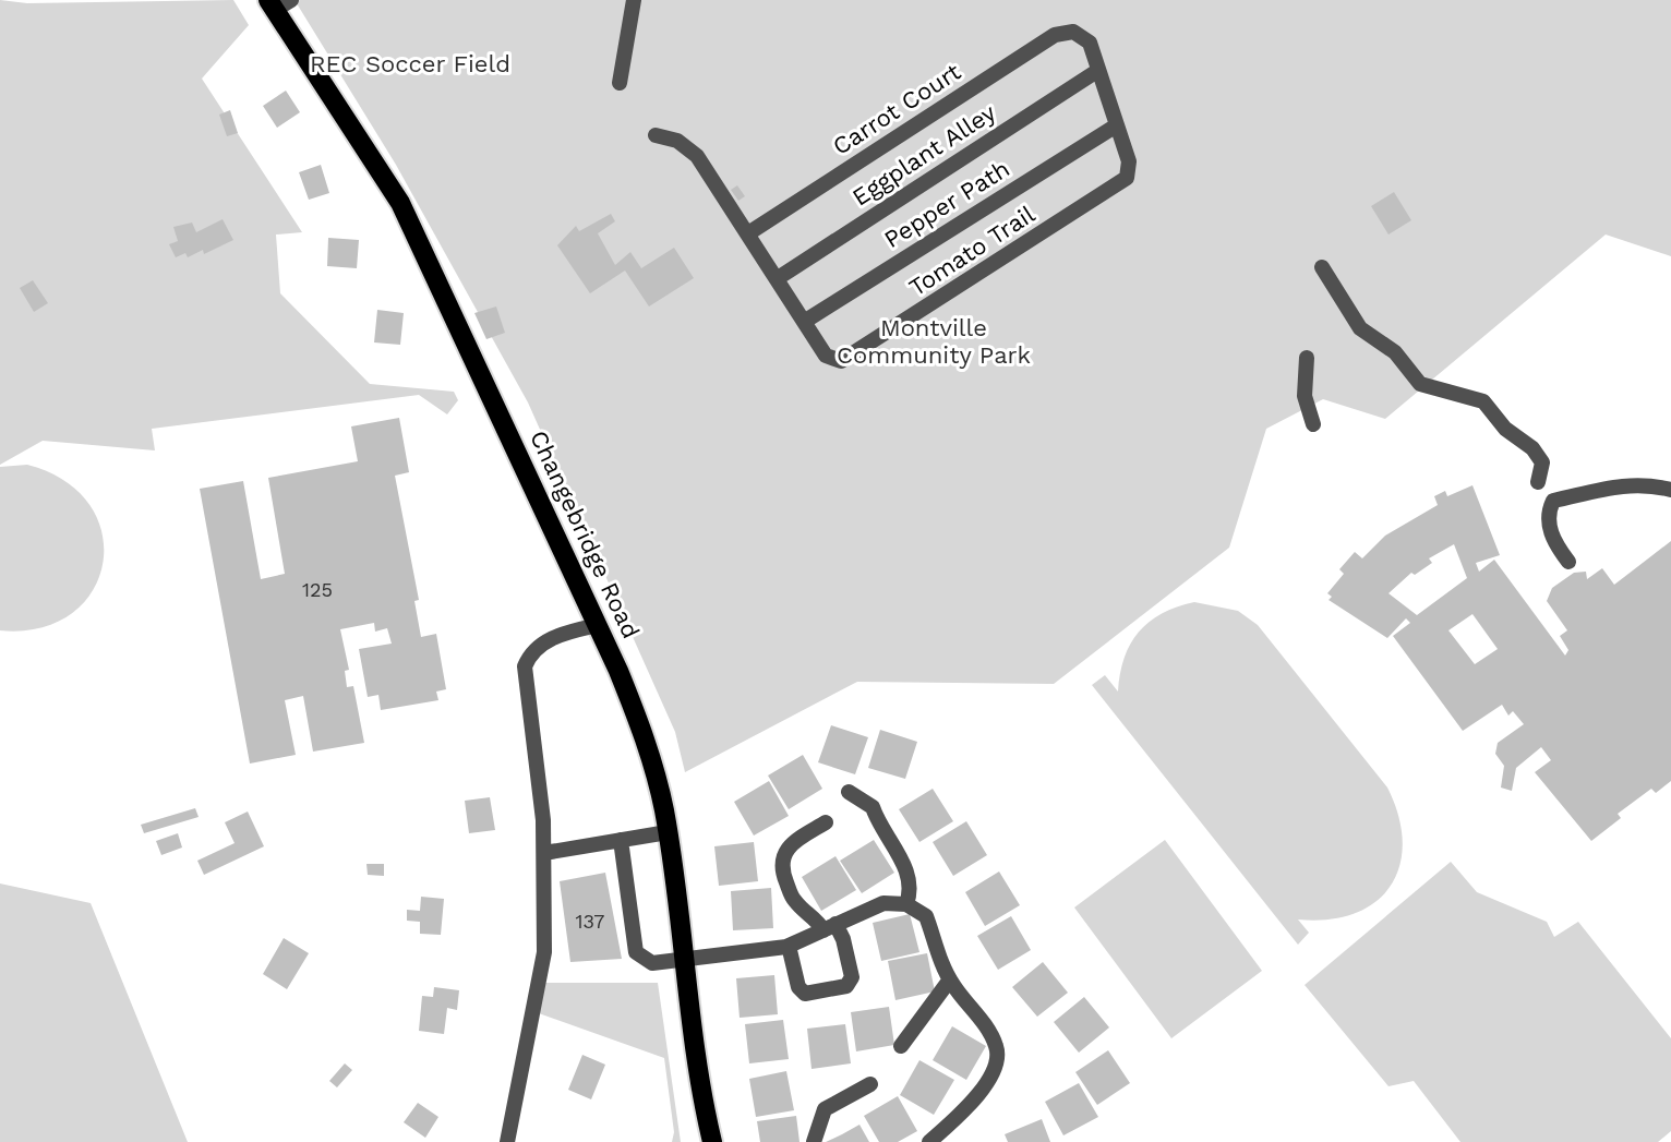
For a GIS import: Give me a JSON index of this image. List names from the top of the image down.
{
  "streets": {
    "main road": ["Changebridge Road"],
    "street": [
      "Carrot Court",
      "Eggplant Alley",
      "Pepper Path",
      "Tomato Trail"
    ]
  },
  "crossings": [
    ["Carrot Court", "Eggplant Alley"],
    ["Pepper Path", "Tomato Trail"]
  ],
  "parks": ["REC Soccer Field", "Montville Community Park"],
  "house_numbers": ["125", "137"]
}
